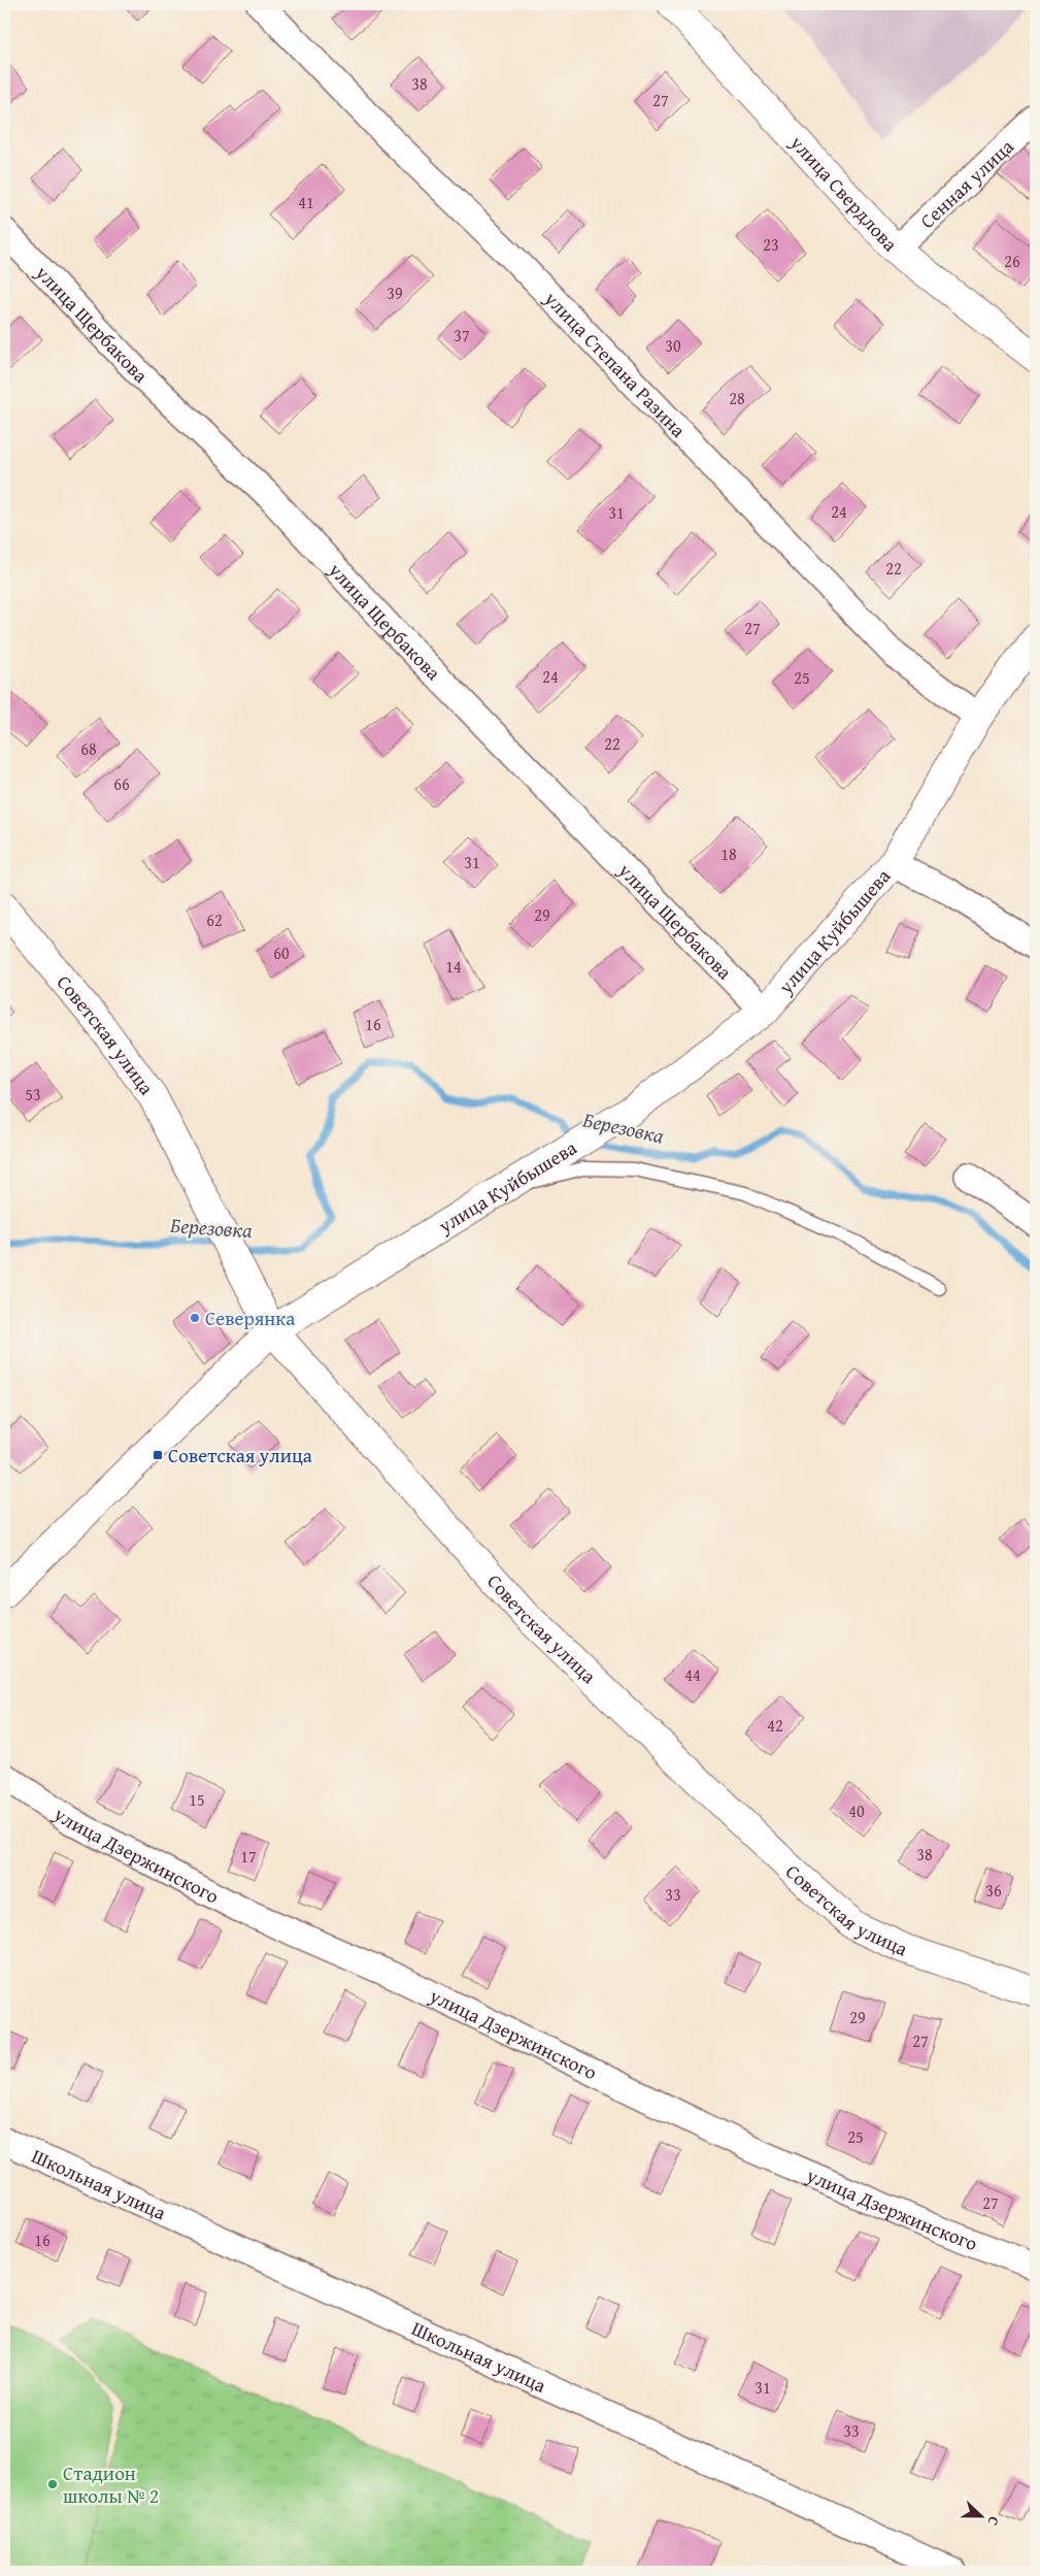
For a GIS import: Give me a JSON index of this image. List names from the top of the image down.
{
  "streets": {
    "street": [
      "Сенная улица",
      "улица Свердлова",
      "улица Щербакова",
      "улица Степана Разина",
      "улица Куйбышева",
      "Советская улица",
      "улица Дзержинского",
      "Школьная улица"
    ]
  },
  "crossings": [
    ["Сенная улица", "улица Свердлова"],
    ["улица Щербакова", "улица Куйбышева"],
    ["улица Степана Разина", "улица Куйбышева"],
    ["улица Куйбышева", "Советская улица"]
  ],
  "water": ["Березовка"],
  "places": {
    "other": ["Северянка", "Стадион школы № 2"],
    "transit": ["Советская улица"]
  },
  "house_numbers": [
    "38",
    "27",
    "41",
    "23",
    "26",
    "39",
    "37",
    "30",
    "28",
    "24",
    "31",
    "22",
    "27",
    "24",
    "25",
    "22",
    "68",
    "66",
    "18",
    "31",
    "29",
    "62",
    "60",
    "14",
    "16",
    "53",
    "44",
    "42",
    "15",
    "40",
    "38",
    "17",
    "36",
    "33",
    "29",
    "27",
    "25",
    "27",
    "16",
    "31",
    "33"
  ],
  "north": "right"
}
